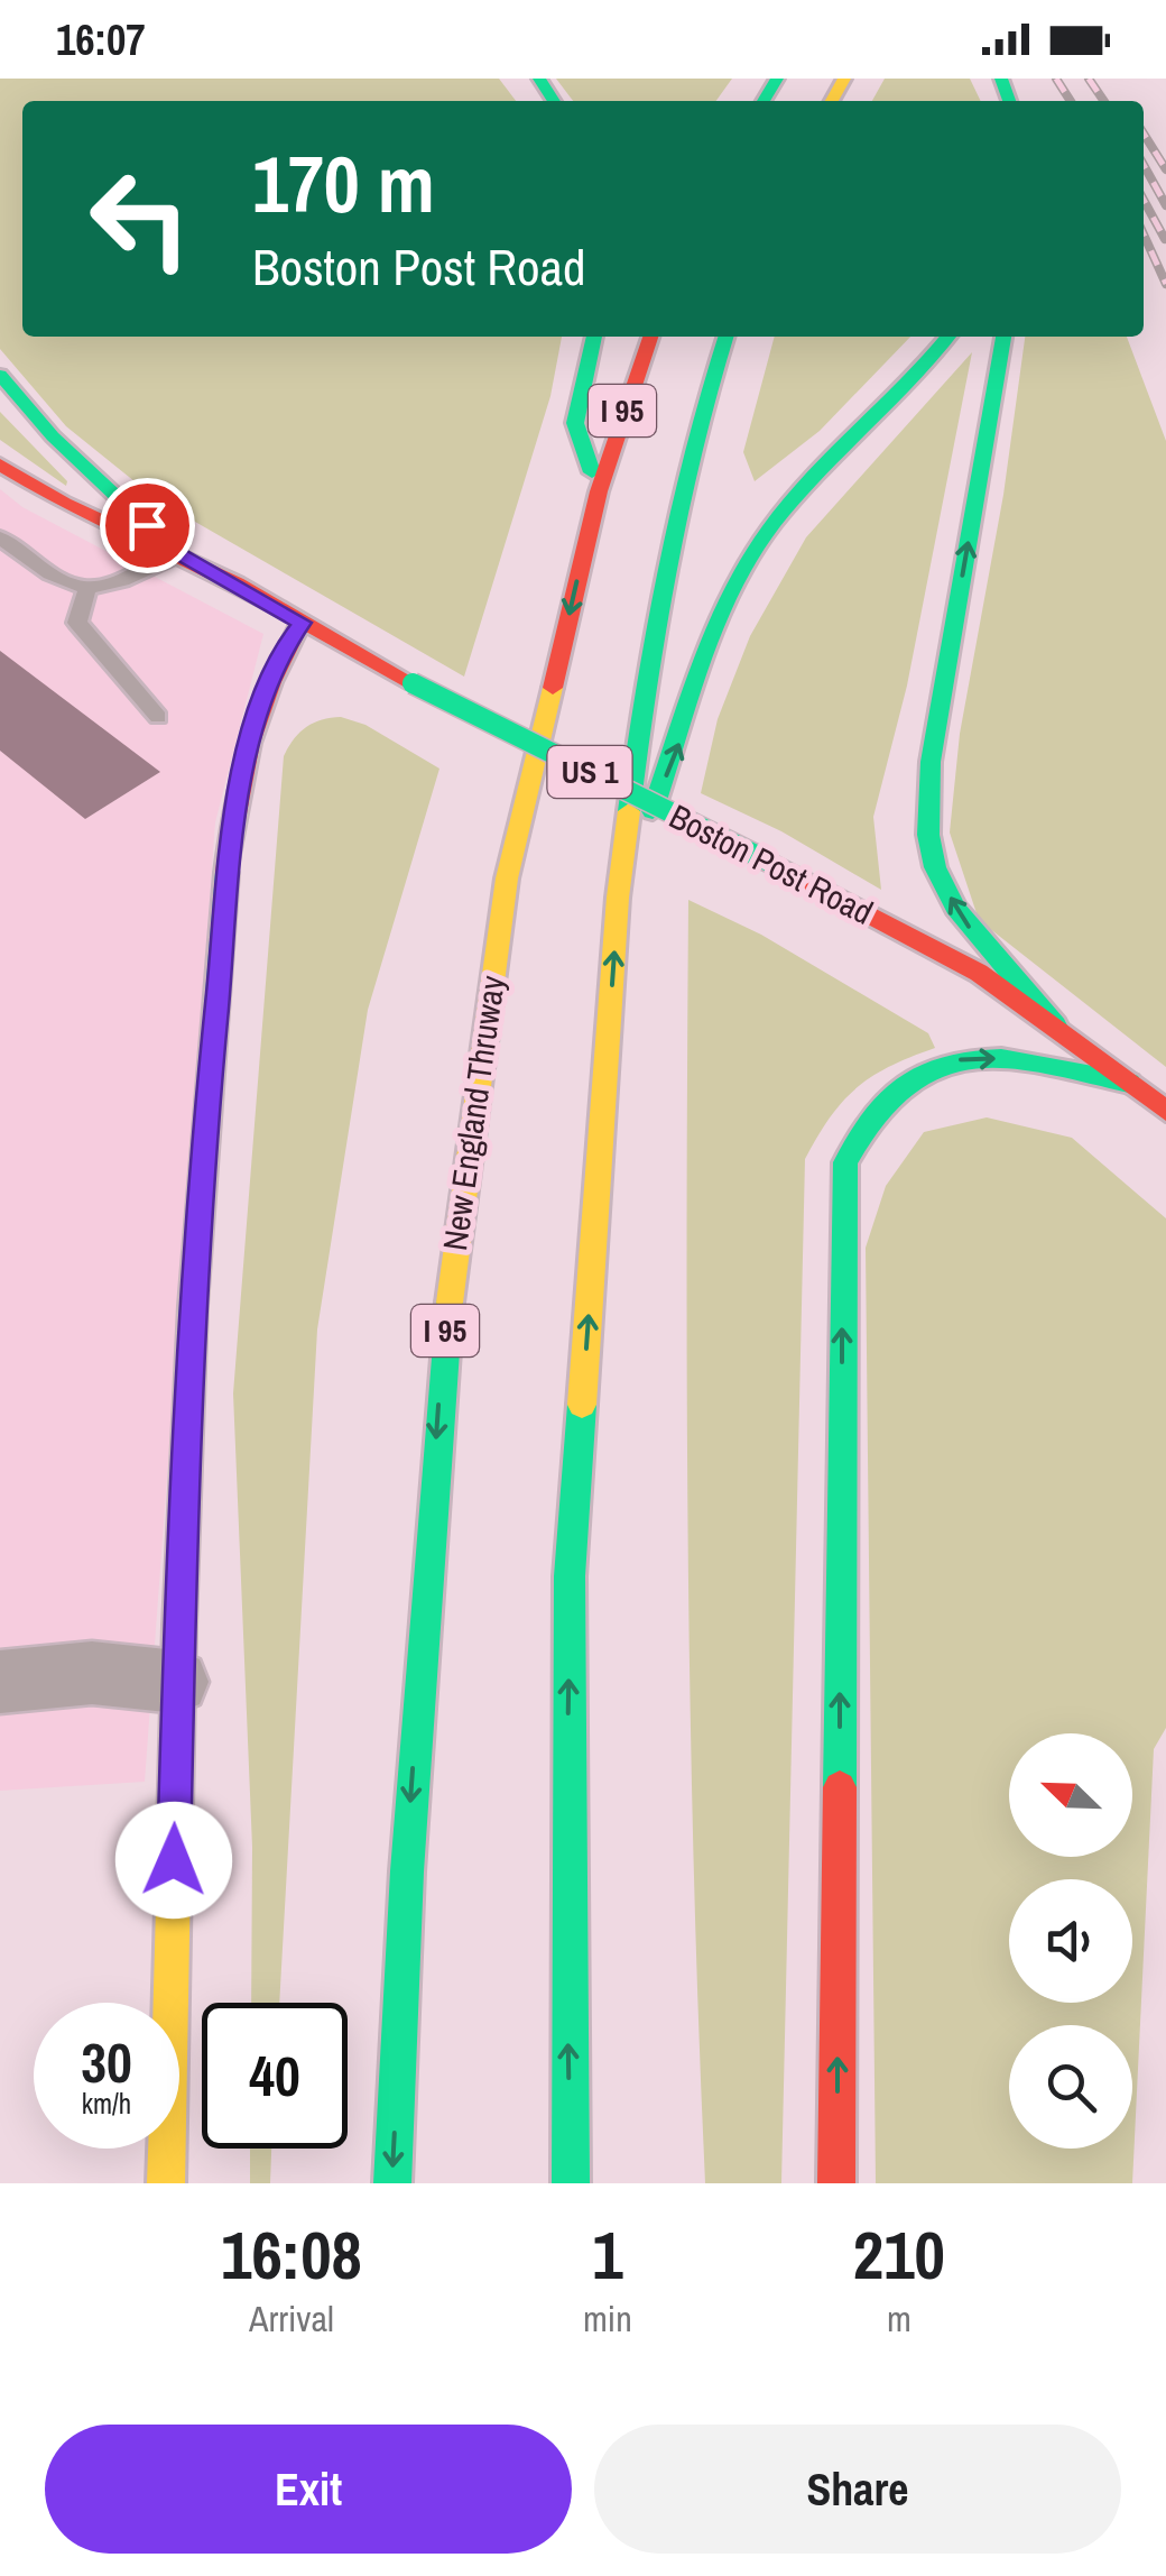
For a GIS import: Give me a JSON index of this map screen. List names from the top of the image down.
{
  "streets": {
    "main road": [
      "I 95",
      "US 1",
      "Boston Post Road",
      "New England Thruway"
    ]
  },
  "north": "top left",
  "page": {
    "status": "16:07",
    "turn": ["170 m", "Boston Post Road"],
    "speed": "30 km/h",
    "limit": "40",
    "eta": [
      "16:08",
      "Arrival",
      "1",
      "min",
      "210",
      "m"
    ],
    "buttons": ["Exit", "Share"]
  }
}
